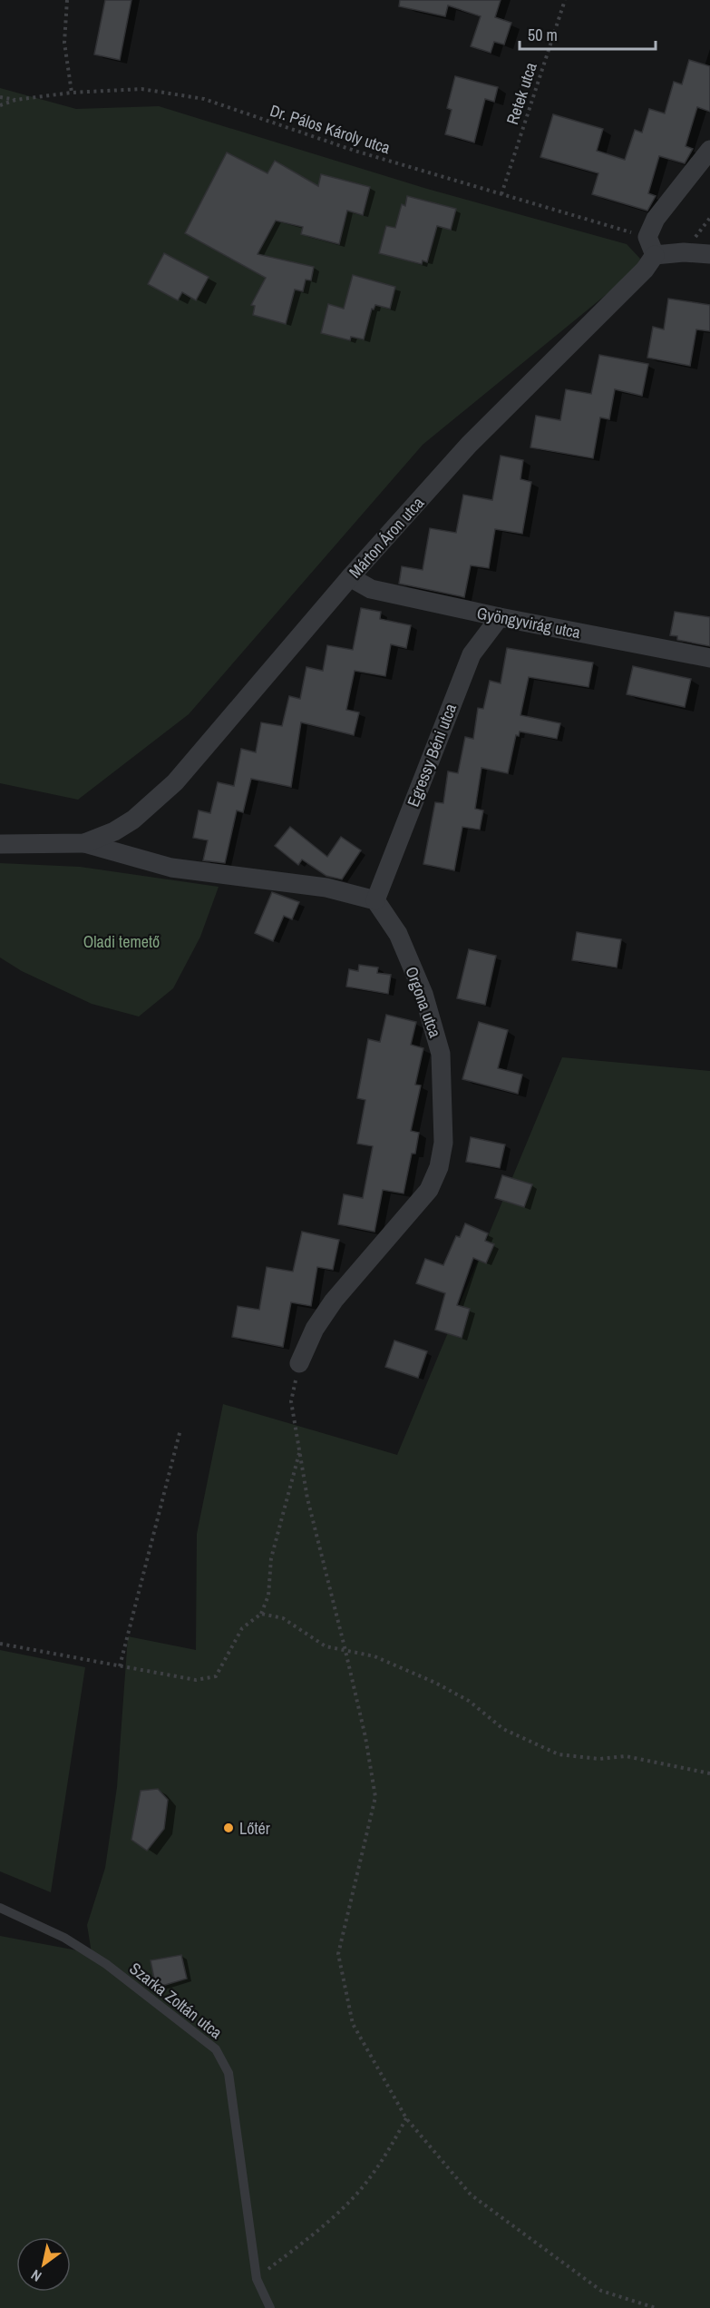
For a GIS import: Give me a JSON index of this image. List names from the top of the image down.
{
  "streets": {
    "street": [
      "Márton Áron utca",
      "Gyöngyvirág utca",
      "Egressy Béni utca",
      "Orgona utca"
    ],
    "lane": ["Szarka Zoltán utca"],
    "path": ["Retek utca", "Dr. Pálos Károly utca"]
  },
  "crossings": [
    ["Retek utca", "Dr. Pálos Károly utca"],
    ["Márton Áron utca", "Gyöngyvirág utca"],
    ["Gyöngyvirág utca", "Egressy Béni utca"],
    ["Egressy Béni utca", "Orgona utca"]
  ],
  "parks": ["Oladi temető"],
  "places": ["Lőtér"],
  "scale_bar": "50 m",
  "north": "bottom left"
}
